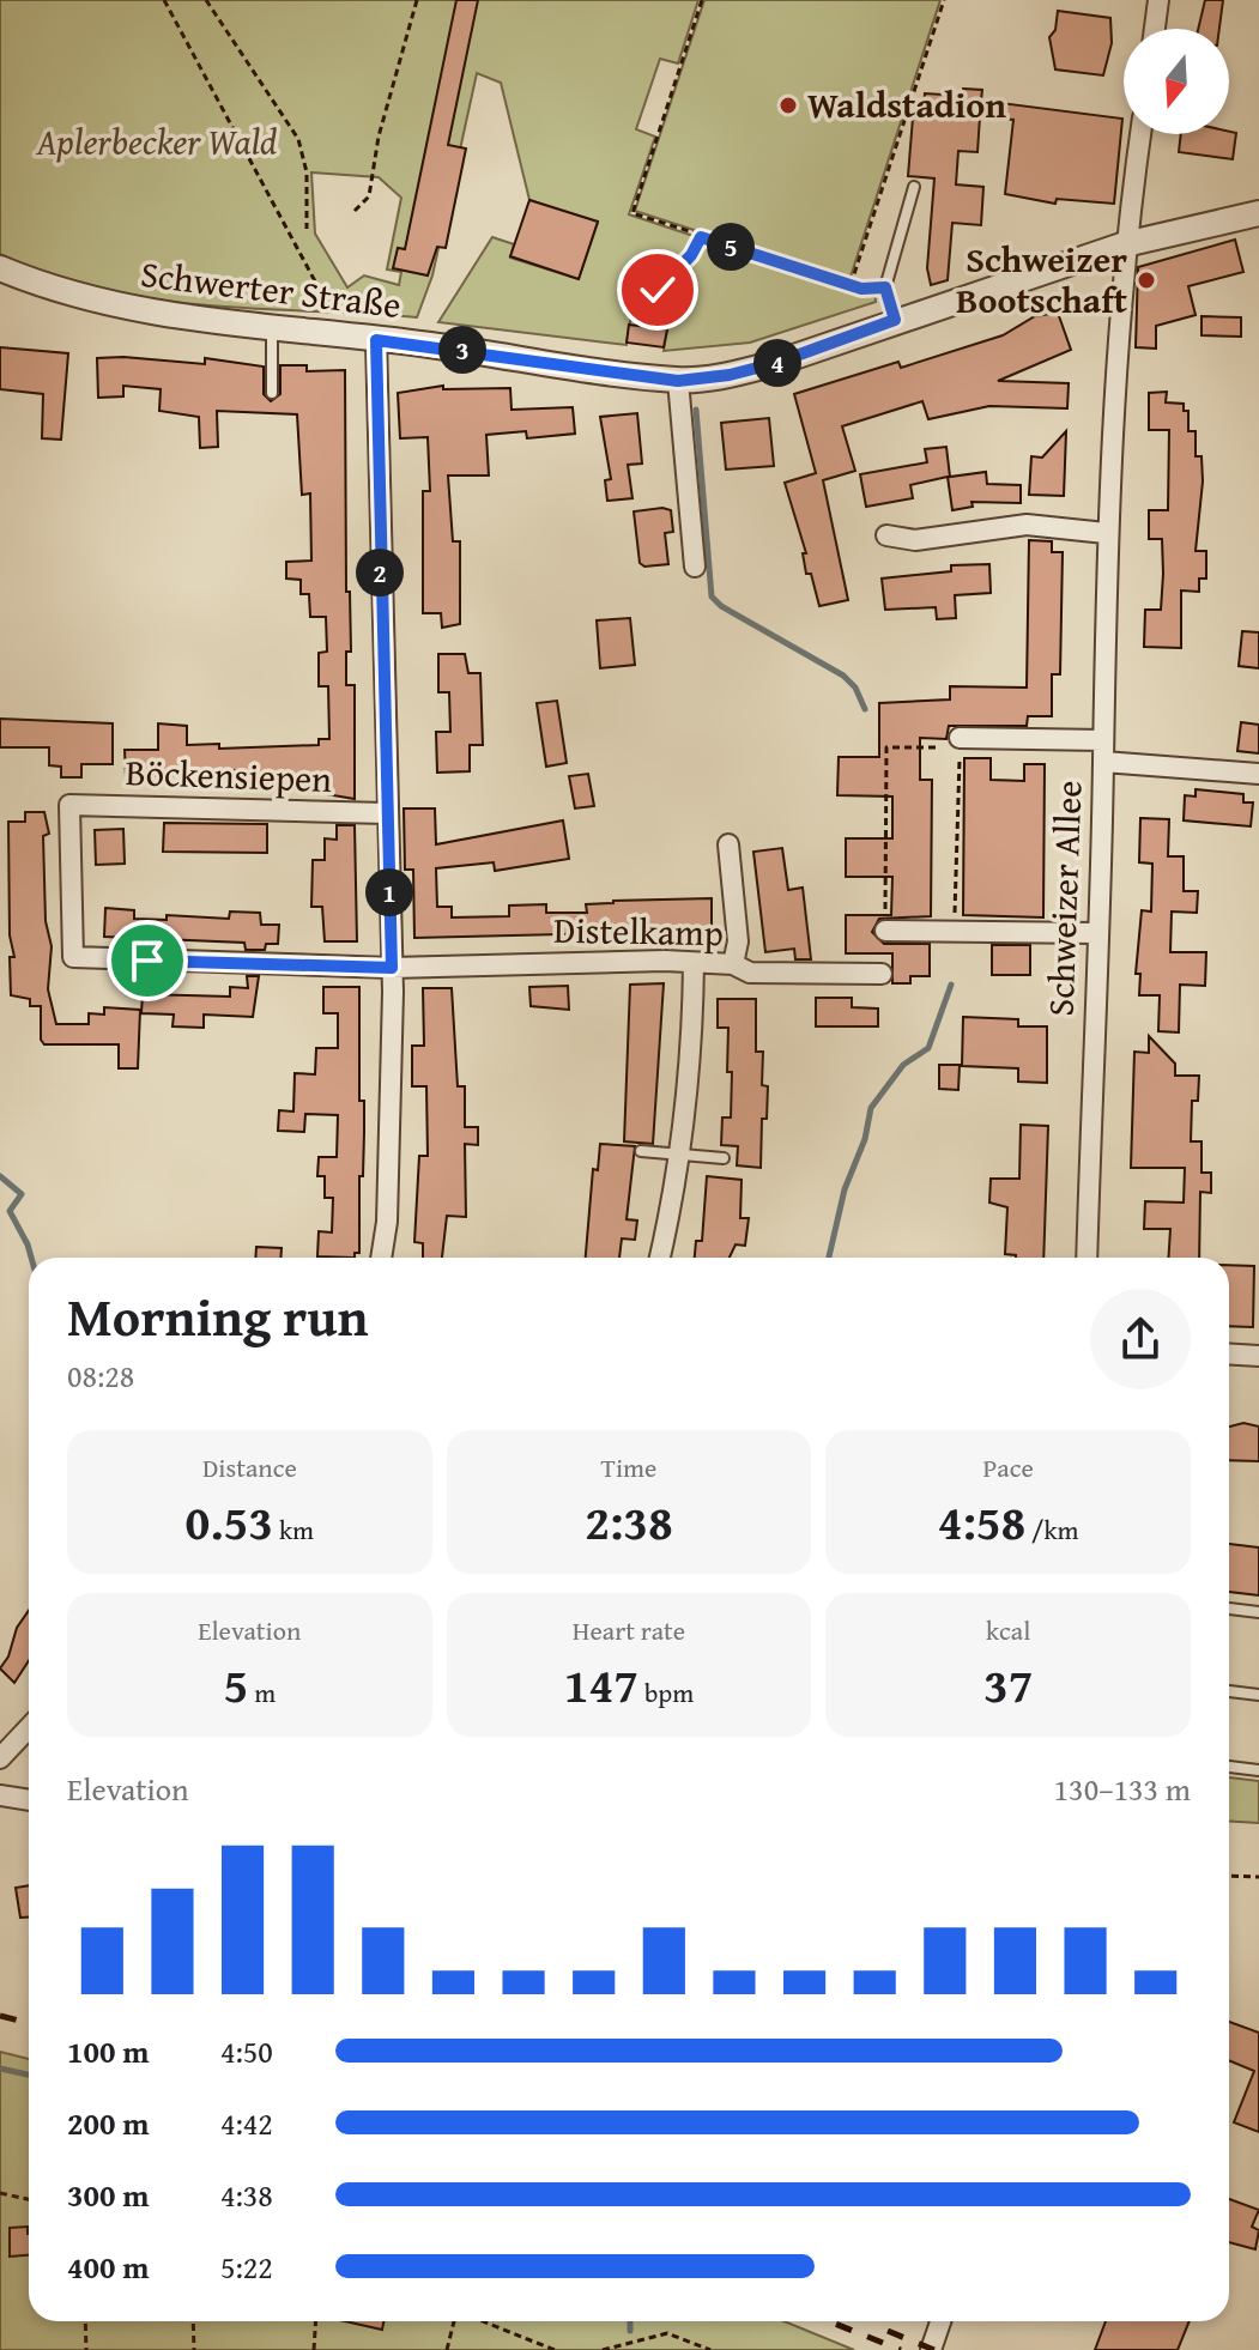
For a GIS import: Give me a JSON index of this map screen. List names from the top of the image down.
{
  "streets": {
    "street": [
      "Schwerter Straße",
      "Böckensiepen",
      "Schweizer Allee",
      "Distelkamp"
    ]
  },
  "crossings": [
    ["Schwerter Straße", "Schweizer Allee"],
    ["Böckensiepen", "Distelkamp"]
  ],
  "parks": ["Aplerbecker Wald"],
  "places": ["Waldstadion", "Schweizer Bootschaft"],
  "north": "bottom",
  "page": {
    "pins": [
      "5",
      "3",
      "4",
      "2",
      "1"
    ],
    "heading": ["Morning run", "08:28"],
    "stats": [
      ["Distance", "0.53 km"],
      ["Time", "2:38"],
      ["Pace", "4:58 /km"],
      ["Elevation", "5 m"],
      ["Heart rate", "147 bpm"],
      ["kcal", "37"]
    ],
    "chart": ["Elevation", "130–133 m"],
    "list": [
      {
        "name": "100 m",
        "note": "4:50"
      },
      {
        "name": "200 m",
        "note": "4:42"
      },
      {
        "name": "300 m",
        "note": "4:38"
      },
      {
        "name": "400 m",
        "note": "5:22"
      }
    ]
  }
}
